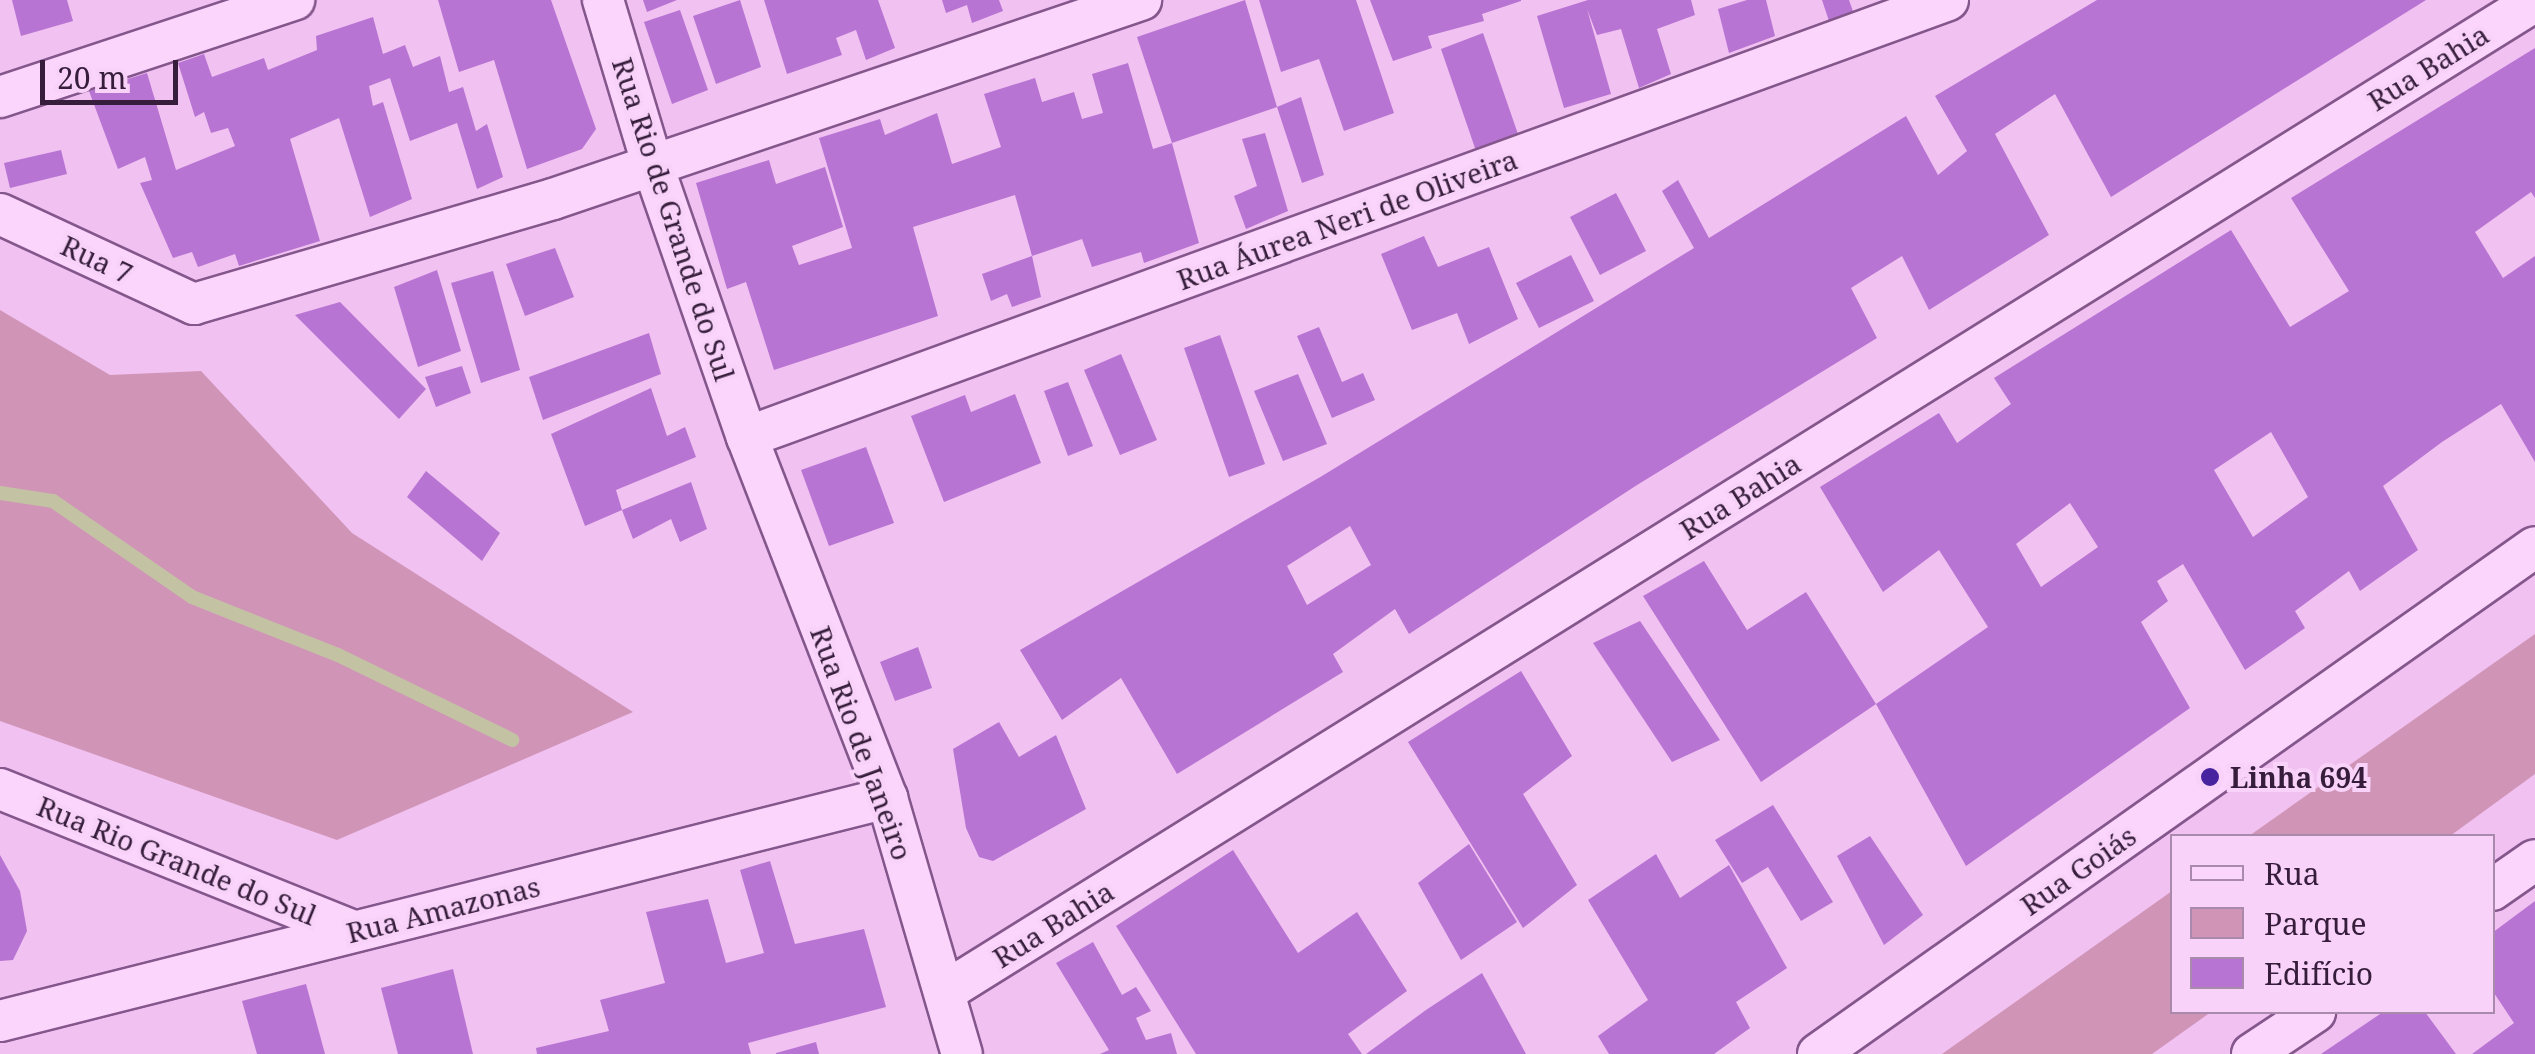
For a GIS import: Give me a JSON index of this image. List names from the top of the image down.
{
  "streets": {
    "street": [
      "Rua Bahia",
      "Rua Rio de Grande do Sul",
      "Rua Áurea Neri de Oliveira",
      "Rua 7",
      "Rua Rio de Janeiro",
      "Rua Rio Grande do Sul",
      "Rua Goiás",
      "Rua Amazonas"
    ]
  },
  "crossings": [
    ["Rua Bahia", "Rua Rio de Janeiro"],
    ["Rua Rio de Grande do Sul", "Rua Áurea Neri de Oliveira"],
    ["Rua Rio de Grande do Sul", "Rua 7"],
    ["Rua Rio de Grande do Sul", "Rua Rio de Janeiro"],
    ["Rua Áurea Neri de Oliveira", "Rua Rio de Janeiro"],
    ["Rua Rio de Janeiro", "Rua Amazonas"],
    ["Rua Rio Grande do Sul", "Rua Amazonas"]
  ],
  "places": ["Linha 694"],
  "legend": ["Rua", "Parque", "Edifício"],
  "scale_bar": "20 m"
}
